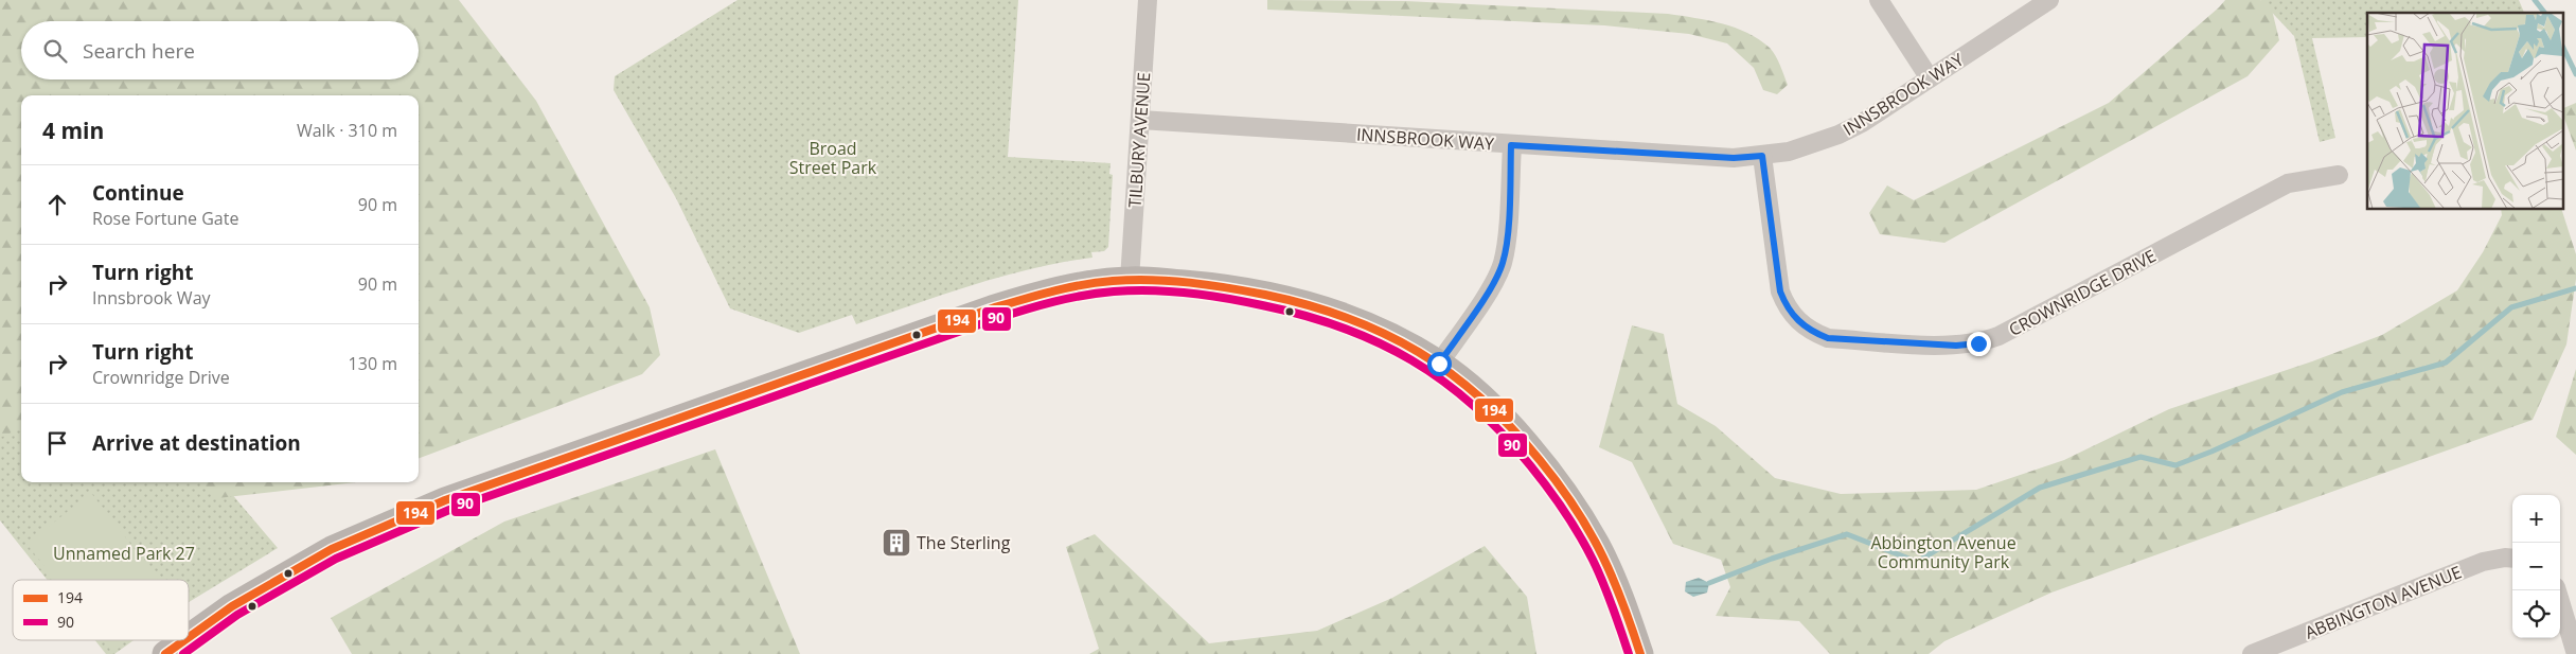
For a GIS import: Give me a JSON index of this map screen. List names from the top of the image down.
{
  "streets": {
    "street": [
      "INNSBROOK WAY",
      "TILBURY AVENUE",
      "CROWNRIDGE DRIVE",
      "ABBINGTON AVENUE"
    ]
  },
  "crossings": [
    ["INNSBROOK WAY", "TILBURY AVENUE"],
    ["INNSBROOK WAY", "CROWNRIDGE DRIVE"]
  ],
  "parks": ["Broad Street Park", "Abbington Avenue Community Park", "Unnamed Park 27"],
  "places": {
    "building": ["The Sterling"]
  },
  "lines": ["transit line 194", "transit line 90"],
  "legend": ["194", "90"],
  "page": {
    "search": "Search here",
    "heading": ["4 min", "Walk · 310 m"],
    "list": [
      ["Continue", "Rose Fortune Gate", "90 m"],
      ["Turn right", "Innsbrook Way", "90 m"],
      ["Turn right", "Crownridge Drive", "130 m"],
      "Arrive at destination"
    ],
    "map_buttons": ["+", "−"]
  }
}
